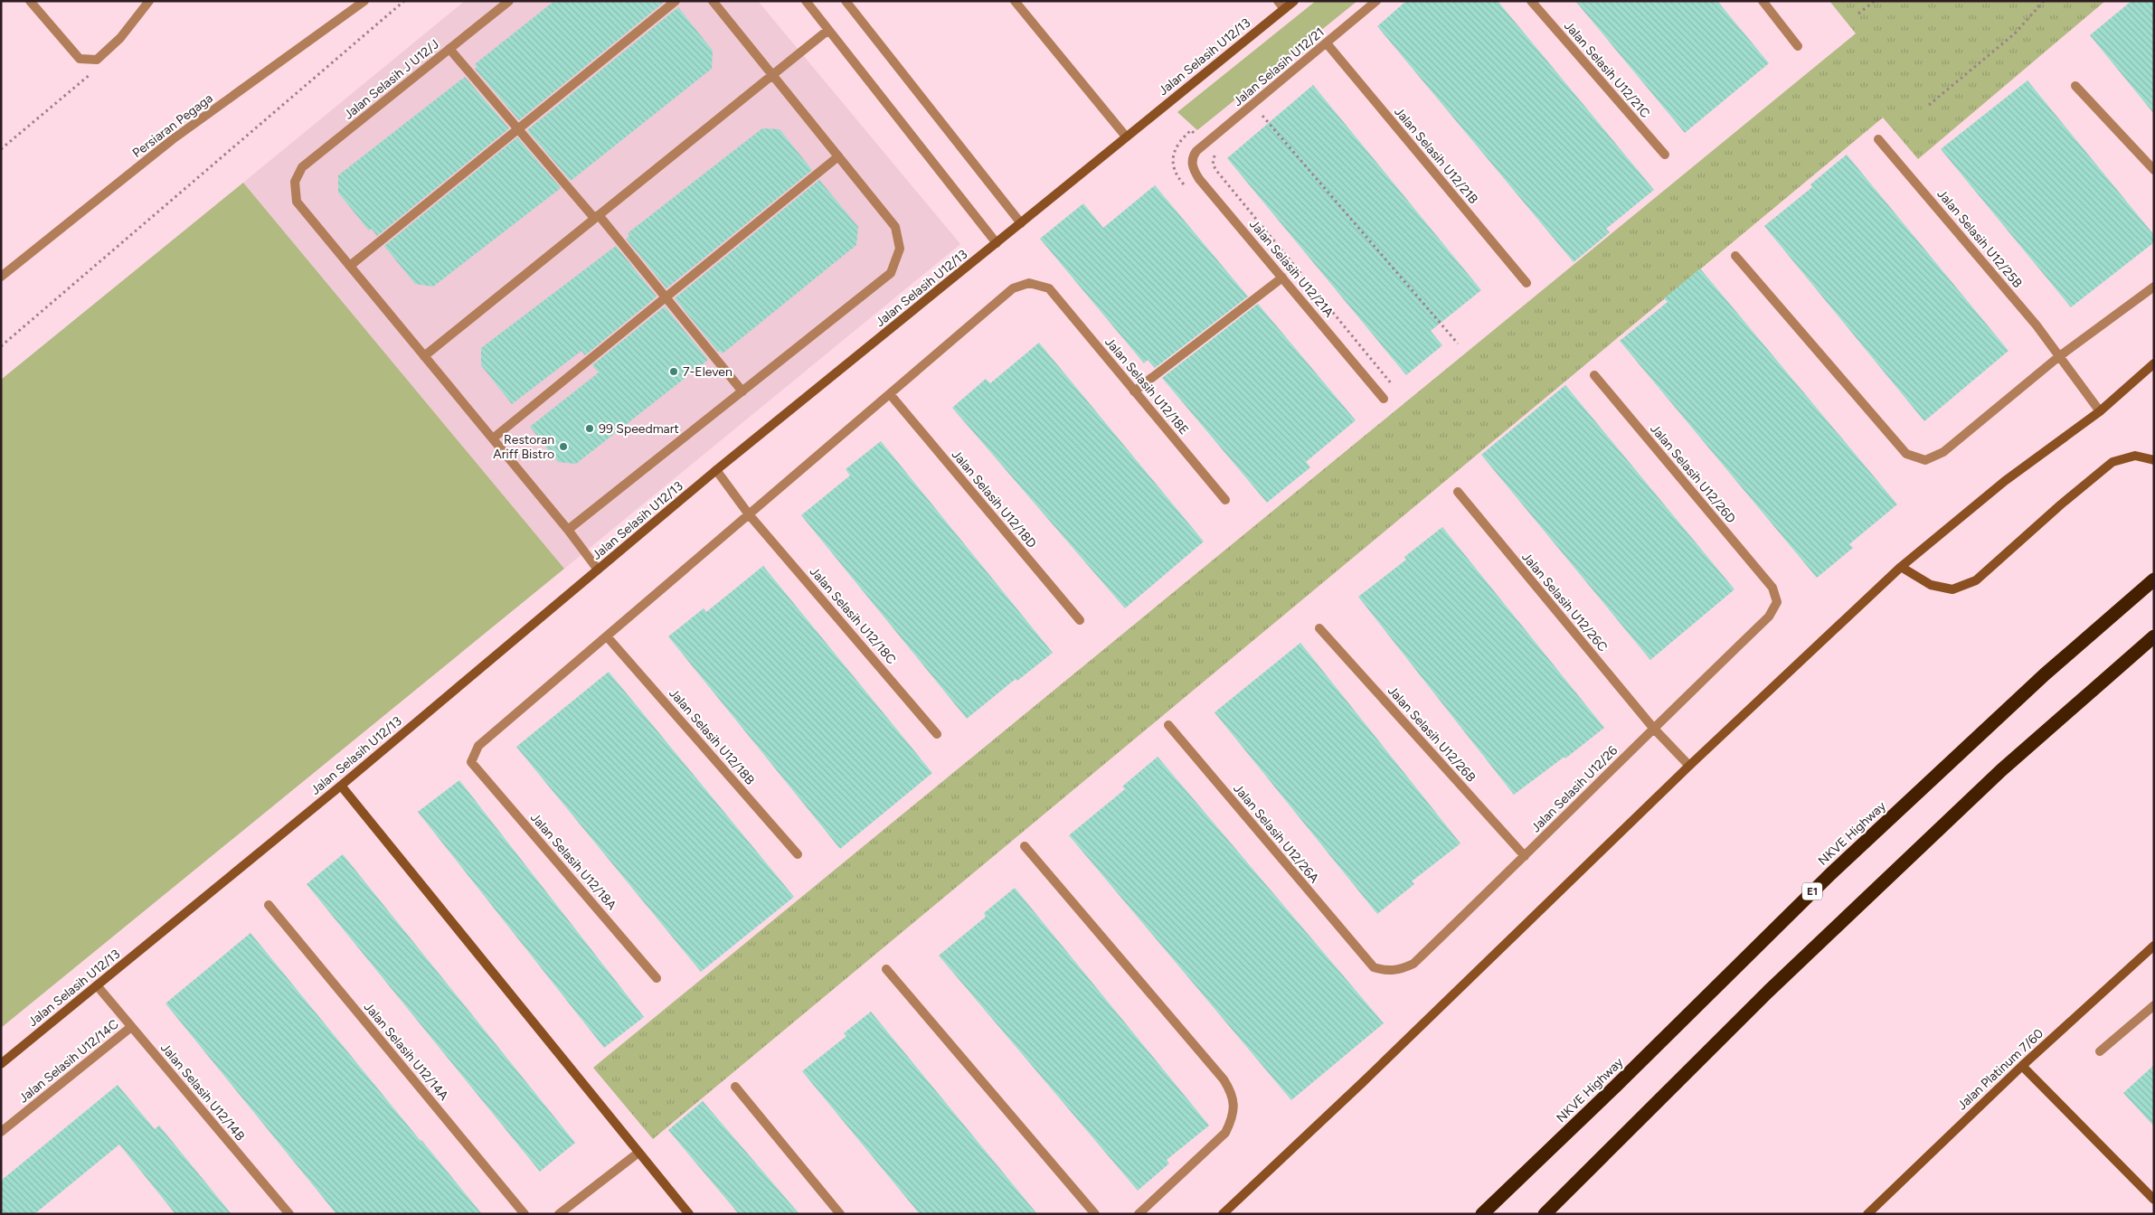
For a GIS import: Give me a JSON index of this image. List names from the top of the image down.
{
  "streets": {
    "highway": ["NKVE Highway", "E1"],
    "street": [
      "Jalan Selasih U12/13",
      "Jalan Selasih U12/21",
      "Jalan Selasih U12/21C",
      "Jalan Selasih J U12/J",
      "Persiaran Pegaga",
      "Jalan Selasih U12/21B",
      "Jalan Selasih U12/25B",
      "Jalan Selasih U12/21A",
      "Jalan Selasih U12/18E",
      "Jalan Selasih U12/26D",
      "Jalan Selasih U12/18D",
      "Jalan Selasih U12/26C",
      "Jalan Selasih U12/18C",
      "Jalan Selasih U12/26B",
      "Jalan Selasih U12/18B",
      "Jalan Selasih U12/26",
      "Jalan Selasih U12/26A",
      "Jalan Selasih U12/18A",
      "Jalan Selasih U12/14A",
      "Jalan Selasih U12/14C",
      "Jalan Platinum 7/60",
      "Jalan Selasih U12/14B"
    ]
  },
  "crossings": [
    ["Jalan Selasih U12/13", "Jalan Selasih U12/18C"],
    ["Jalan Selasih U12/13", "Jalan Selasih U12/14B"],
    ["Jalan Selasih U12/21", "Jalan Selasih U12/21B"],
    ["Jalan Selasih U12/21", "Jalan Selasih U12/21A"],
    ["Jalan Selasih U12/18E", "Jalan Selasih U12/18D"],
    ["Jalan Selasih U12/26D", "Jalan Selasih U12/26"],
    ["Jalan Selasih U12/26C", "Jalan Selasih U12/26"],
    ["Jalan Selasih U12/26B", "Jalan Selasih U12/26"],
    ["Jalan Selasih U12/18B", "Jalan Selasih U12/18A"],
    ["Jalan Selasih U12/26", "Jalan Selasih U12/26A"],
    ["Jalan Selasih U12/14C", "Jalan Selasih U12/14B"]
  ],
  "places": ["7-Eleven", "99 Speedmart", "Restoran Ariff Bistro"]
}
